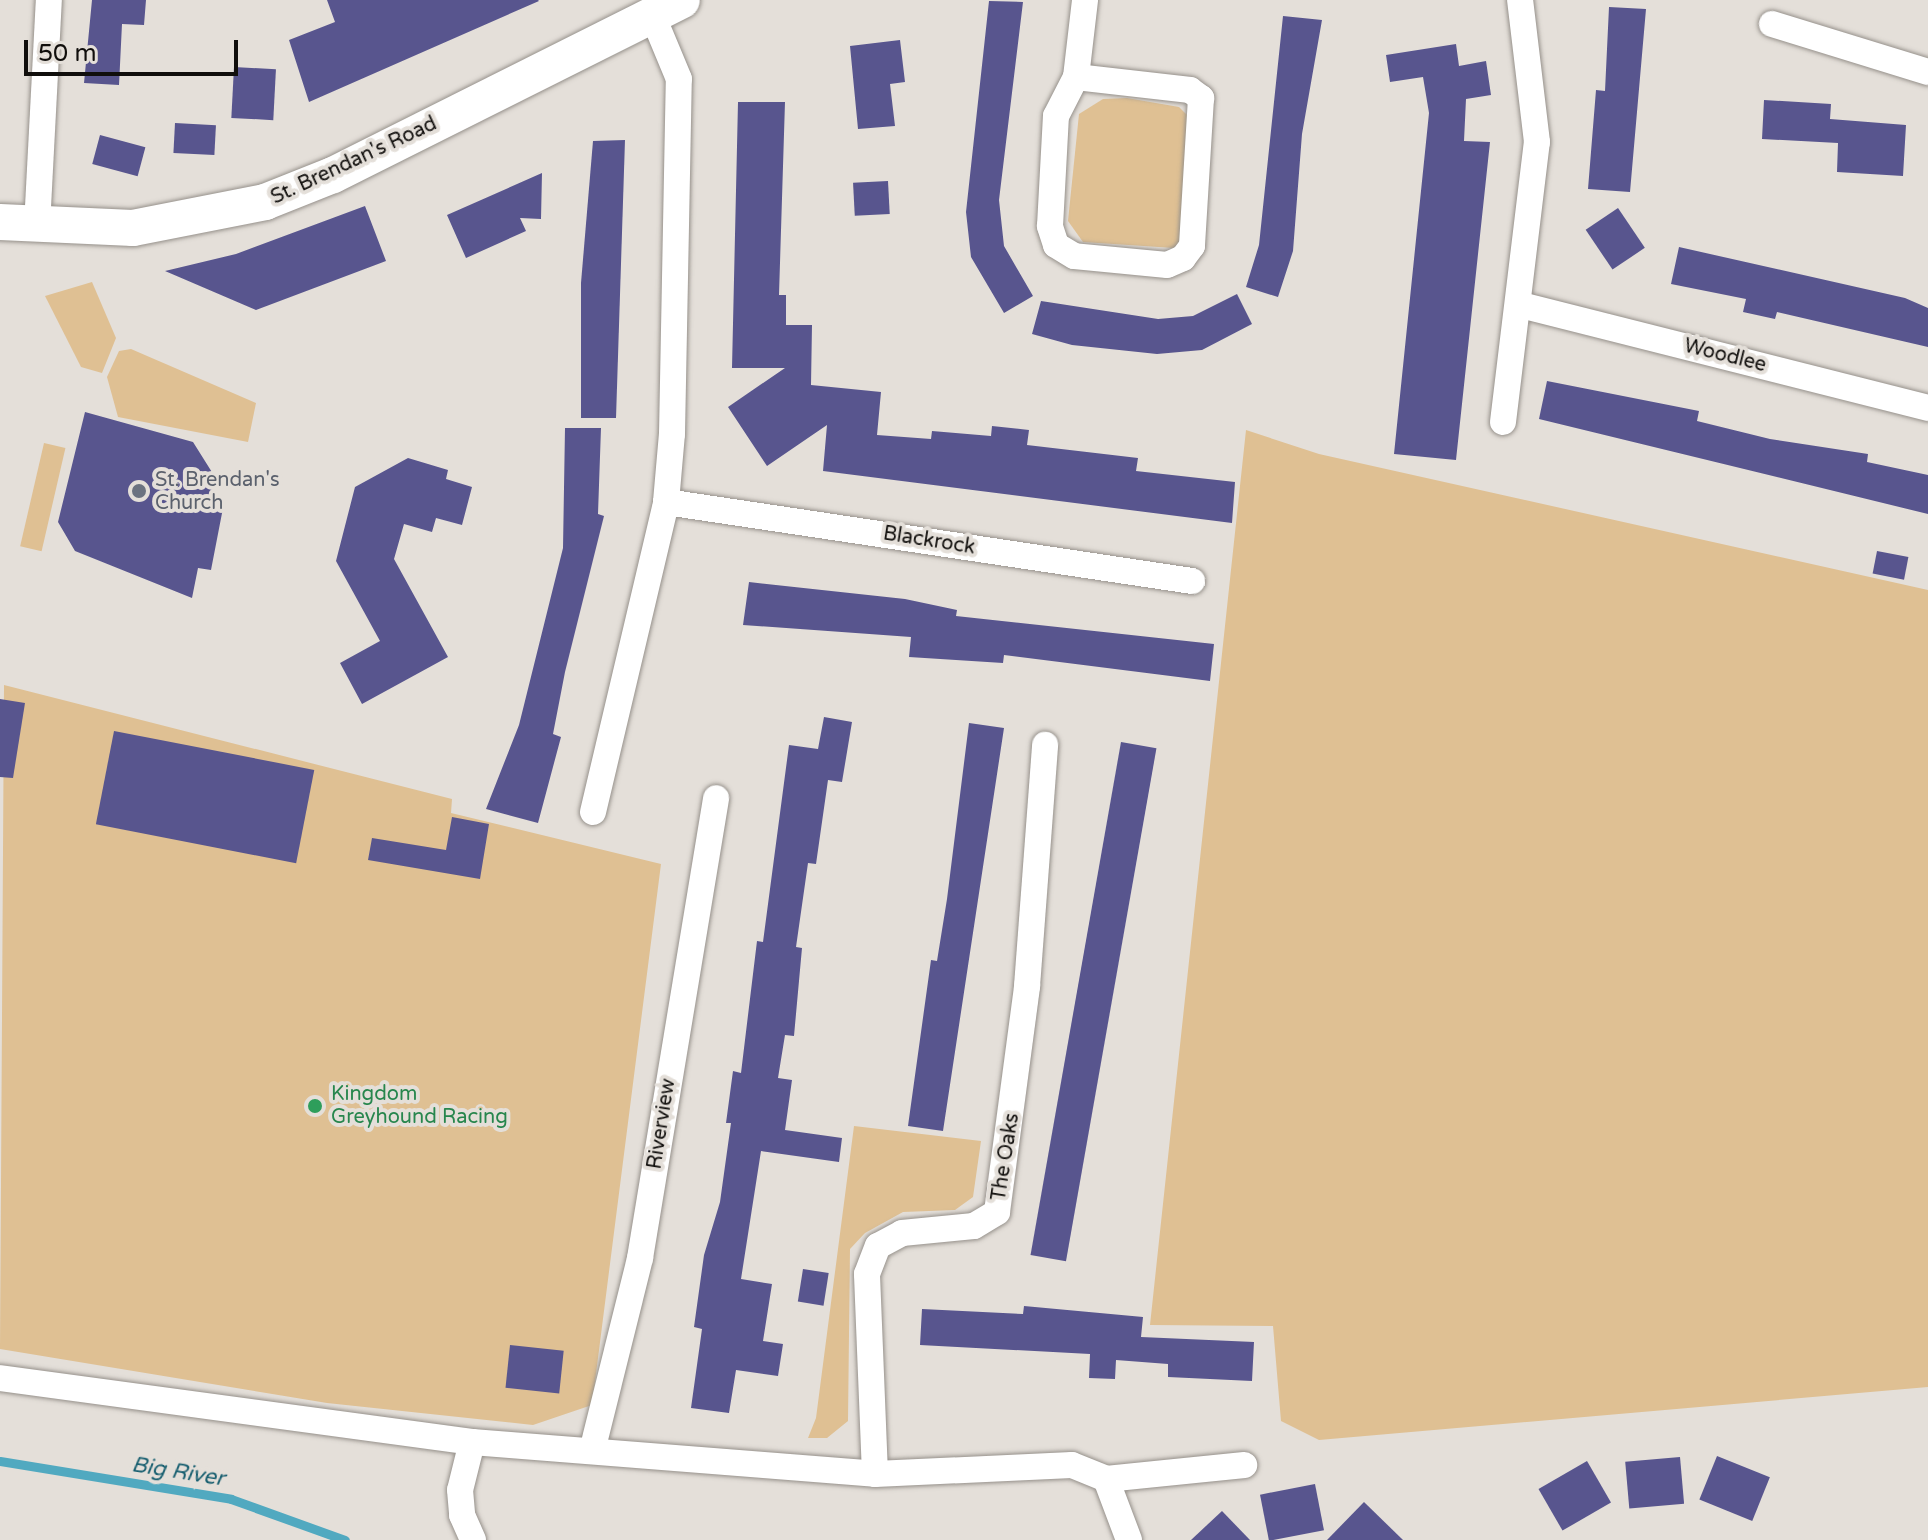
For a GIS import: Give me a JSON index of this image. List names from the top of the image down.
{
  "streets": {
    "main road": ["St. Brendan's Road"],
    "street": [
      "Woodlee",
      "Blackrock",
      "Riverview",
      "The Oaks"
    ]
  },
  "water": ["Big River"],
  "places": ["St. Brendan's Church", "Kingdom Greyhound Racing"],
  "scale_bar": "50 m"
}
